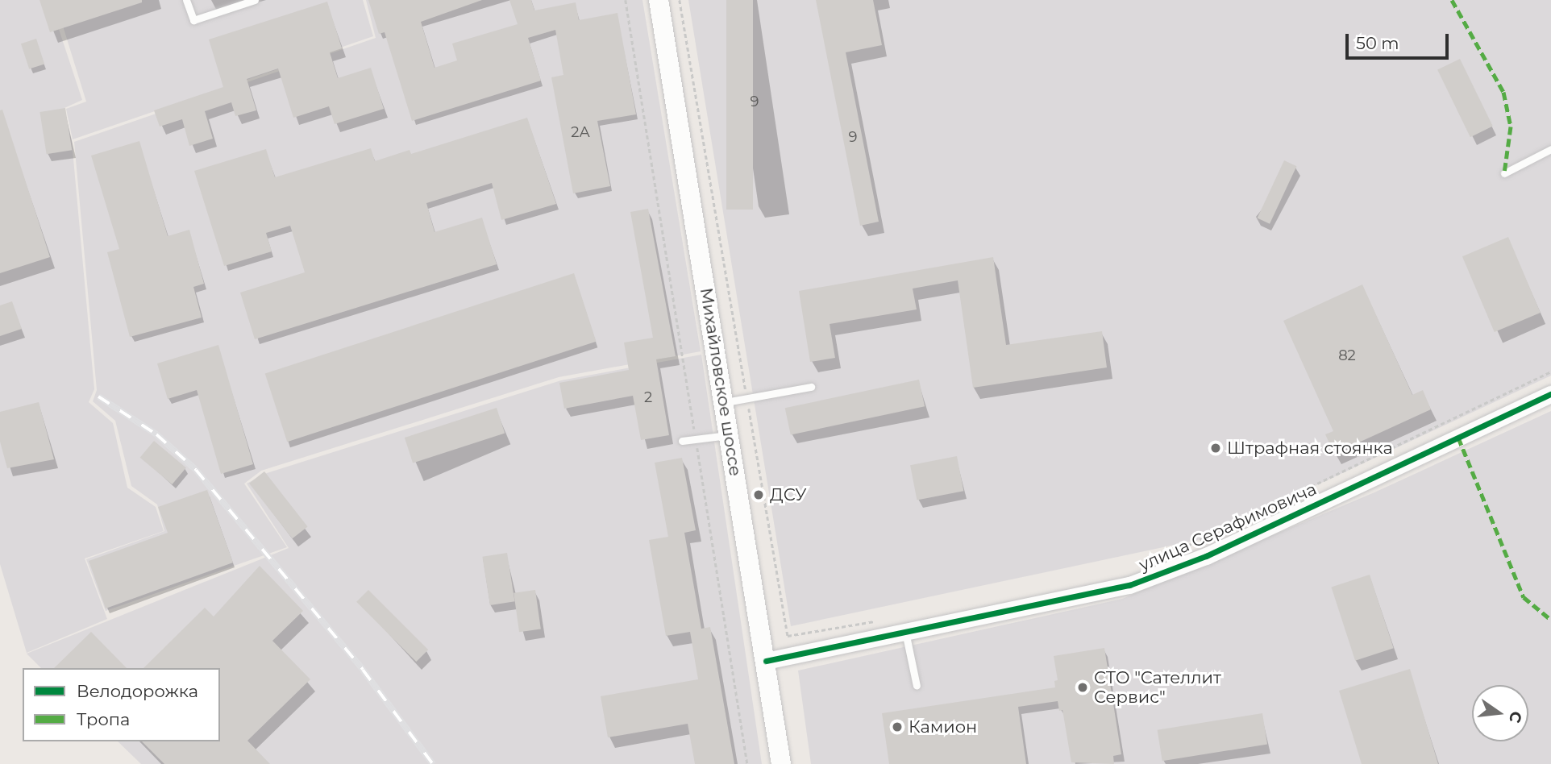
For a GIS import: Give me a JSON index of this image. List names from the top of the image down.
{
  "streets": {
    "main road": ["Михайловское шоссе"],
    "street": ["улица Серафимовича"]
  },
  "crossings": [
    ["Михайловское шоссе", "улица Серафимовича"]
  ],
  "places": [
    "Штрафная стоянка",
    "ДСУ",
    "СТО \"Сателлит Сервис\"",
    "Камион"
  ],
  "house_numbers": [
    "9",
    "2А",
    "9",
    "82",
    "2"
  ],
  "legend": ["Велодорожка", "Тропа"],
  "scale_bar": "50 m",
  "north": "right"
}
